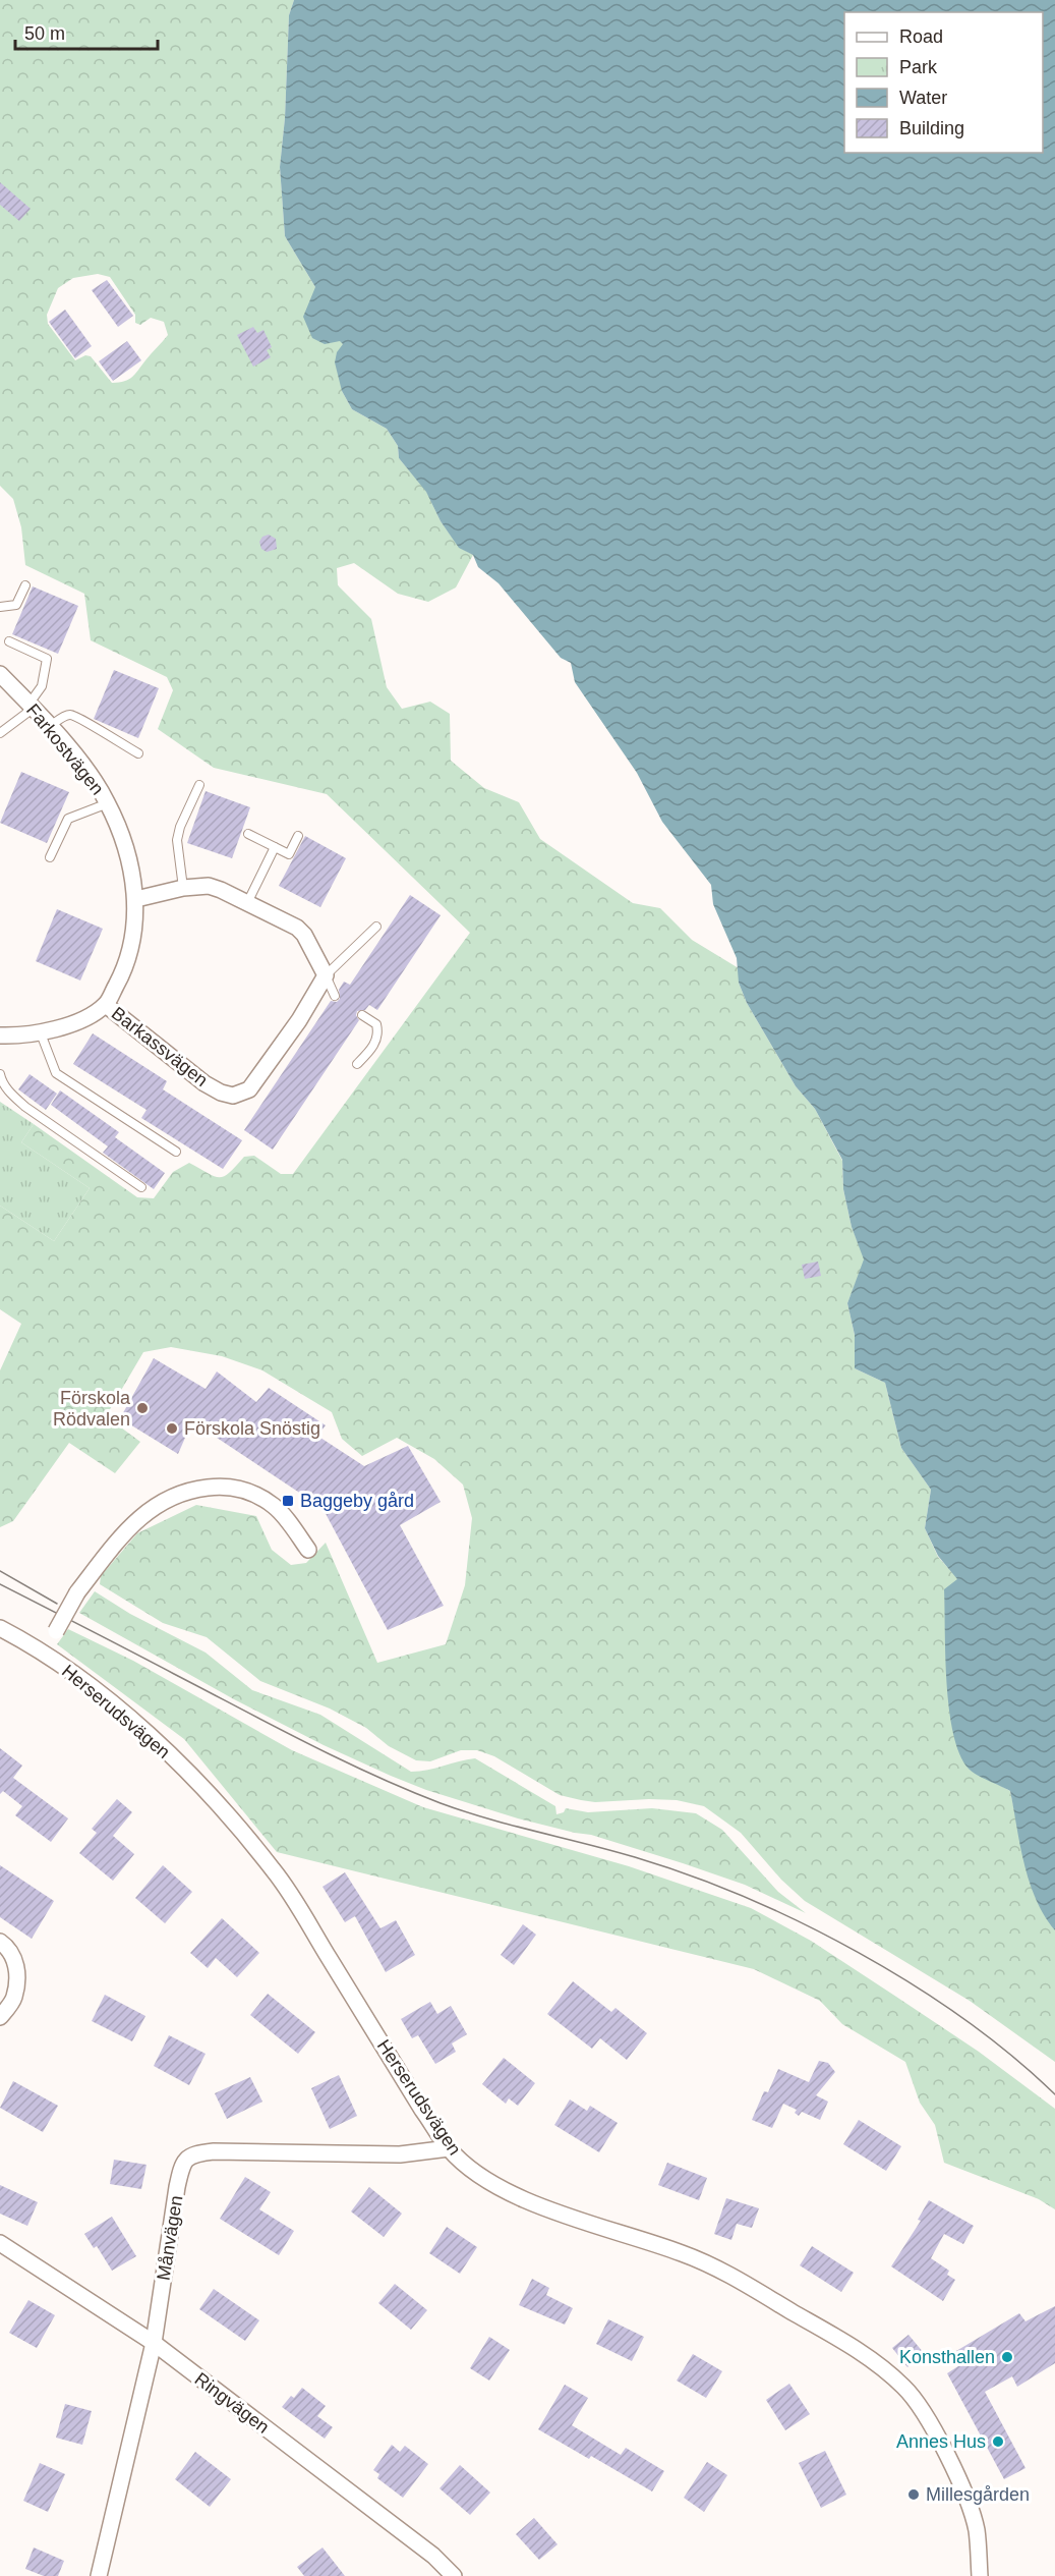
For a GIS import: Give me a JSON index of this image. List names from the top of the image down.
{
  "streets": {
    "street": [
      "Farkostvägen",
      "Barkassvägen",
      "Herserudsvägen",
      "Månvägen",
      "Ringvägen"
    ]
  },
  "crossings": [
    ["Farkostvägen", "Barkassvägen"],
    ["Herserudsvägen", "Månvägen"],
    ["Månvägen", "Ringvägen"]
  ],
  "places": {
    "other": [
      "Förskola Rödvalen",
      "Förskola Snöstig",
      "Konsthallen",
      "Annes Hus",
      "Millesgården"
    ],
    "transit": ["Baggeby gård"]
  },
  "legend": [
    "Road",
    "Park",
    "Water",
    "Building"
  ],
  "scale_bar": "50 m"
}
